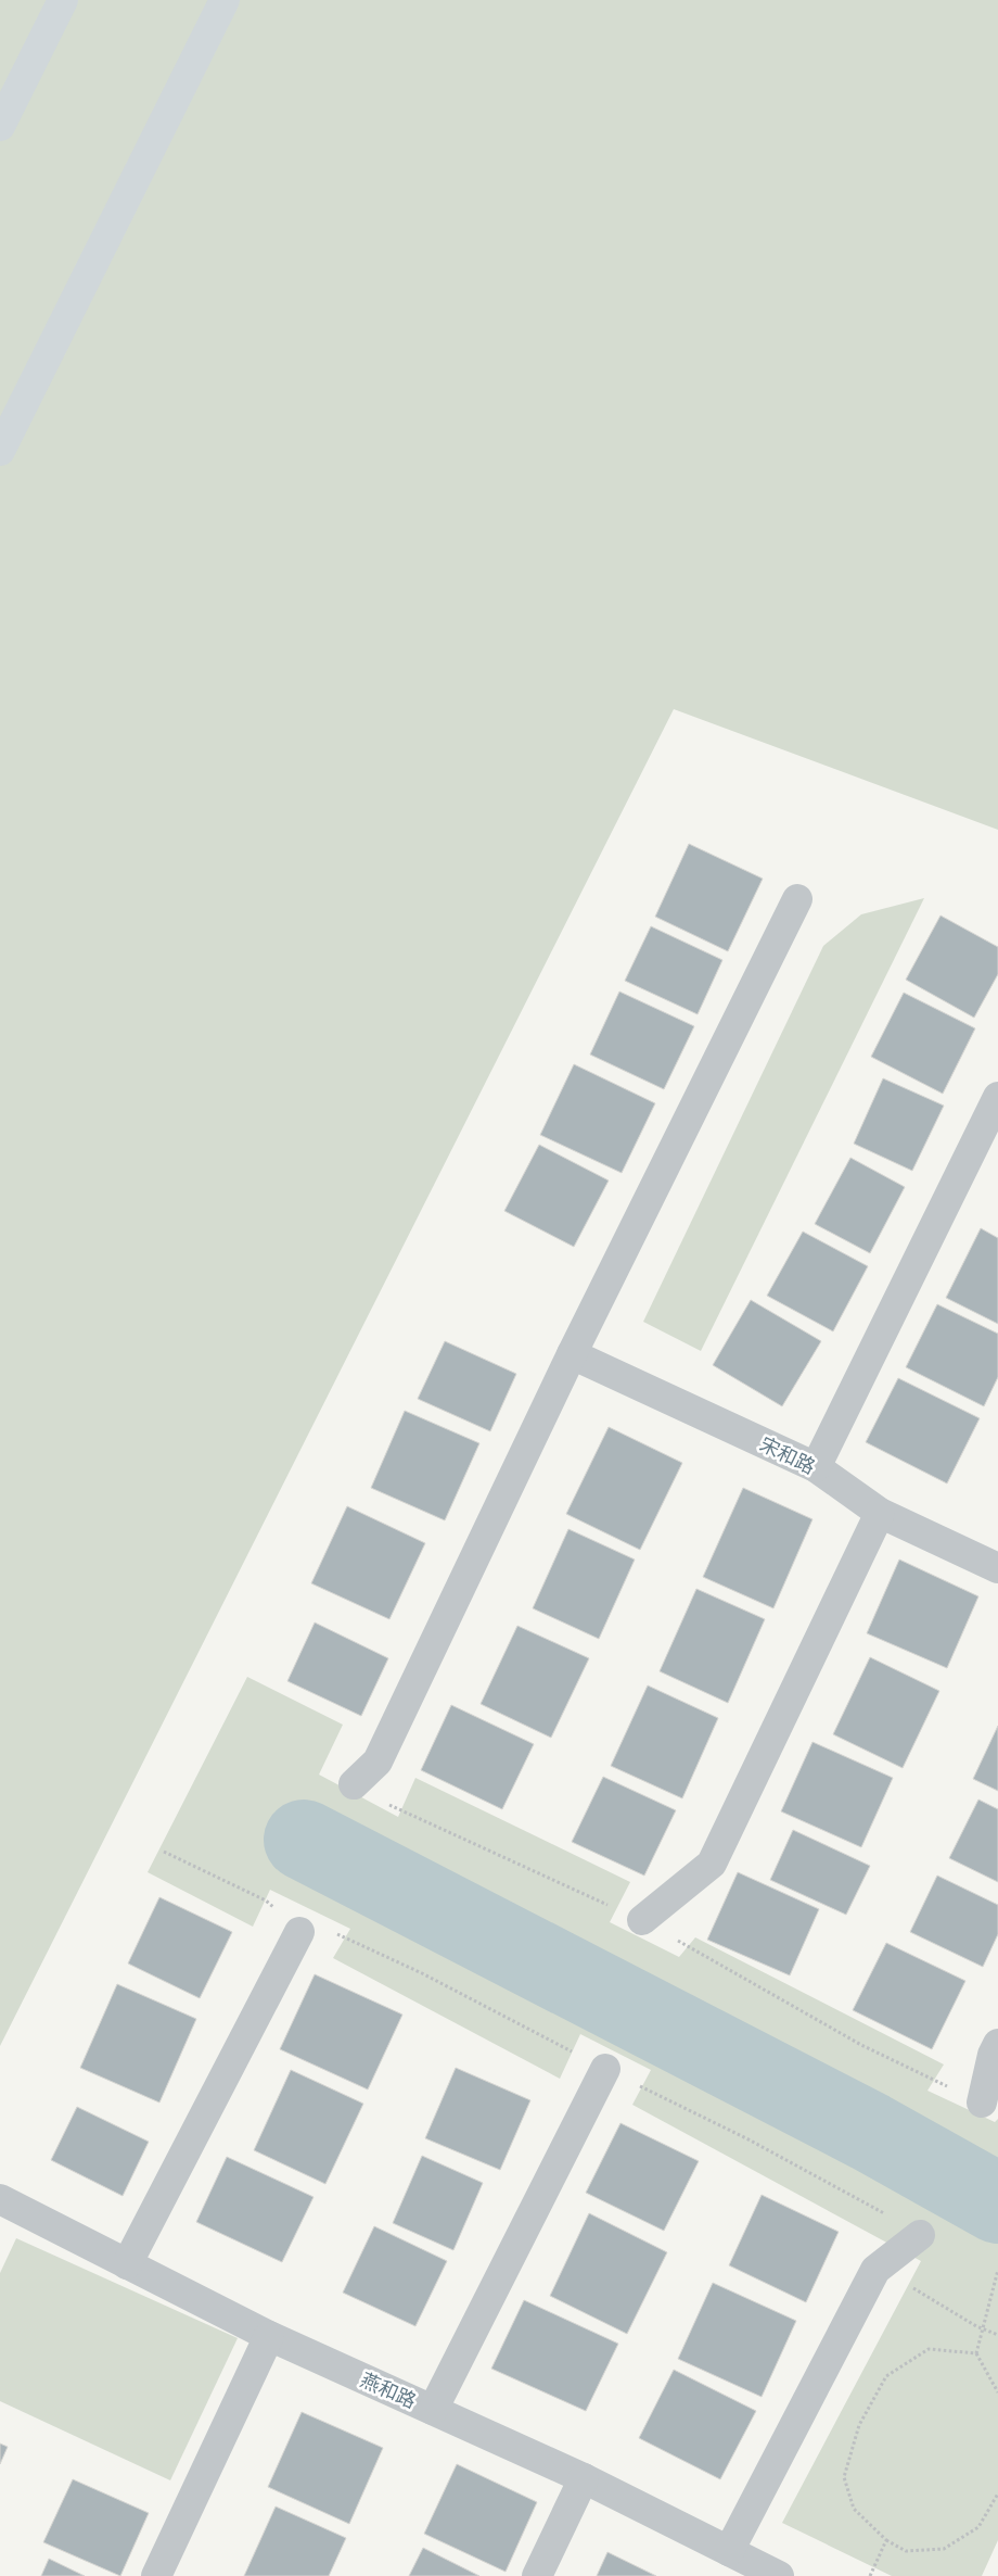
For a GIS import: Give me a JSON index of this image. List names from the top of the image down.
{
  "streets": {
    "street": ["宋和路", "燕和路"]
  }
}
